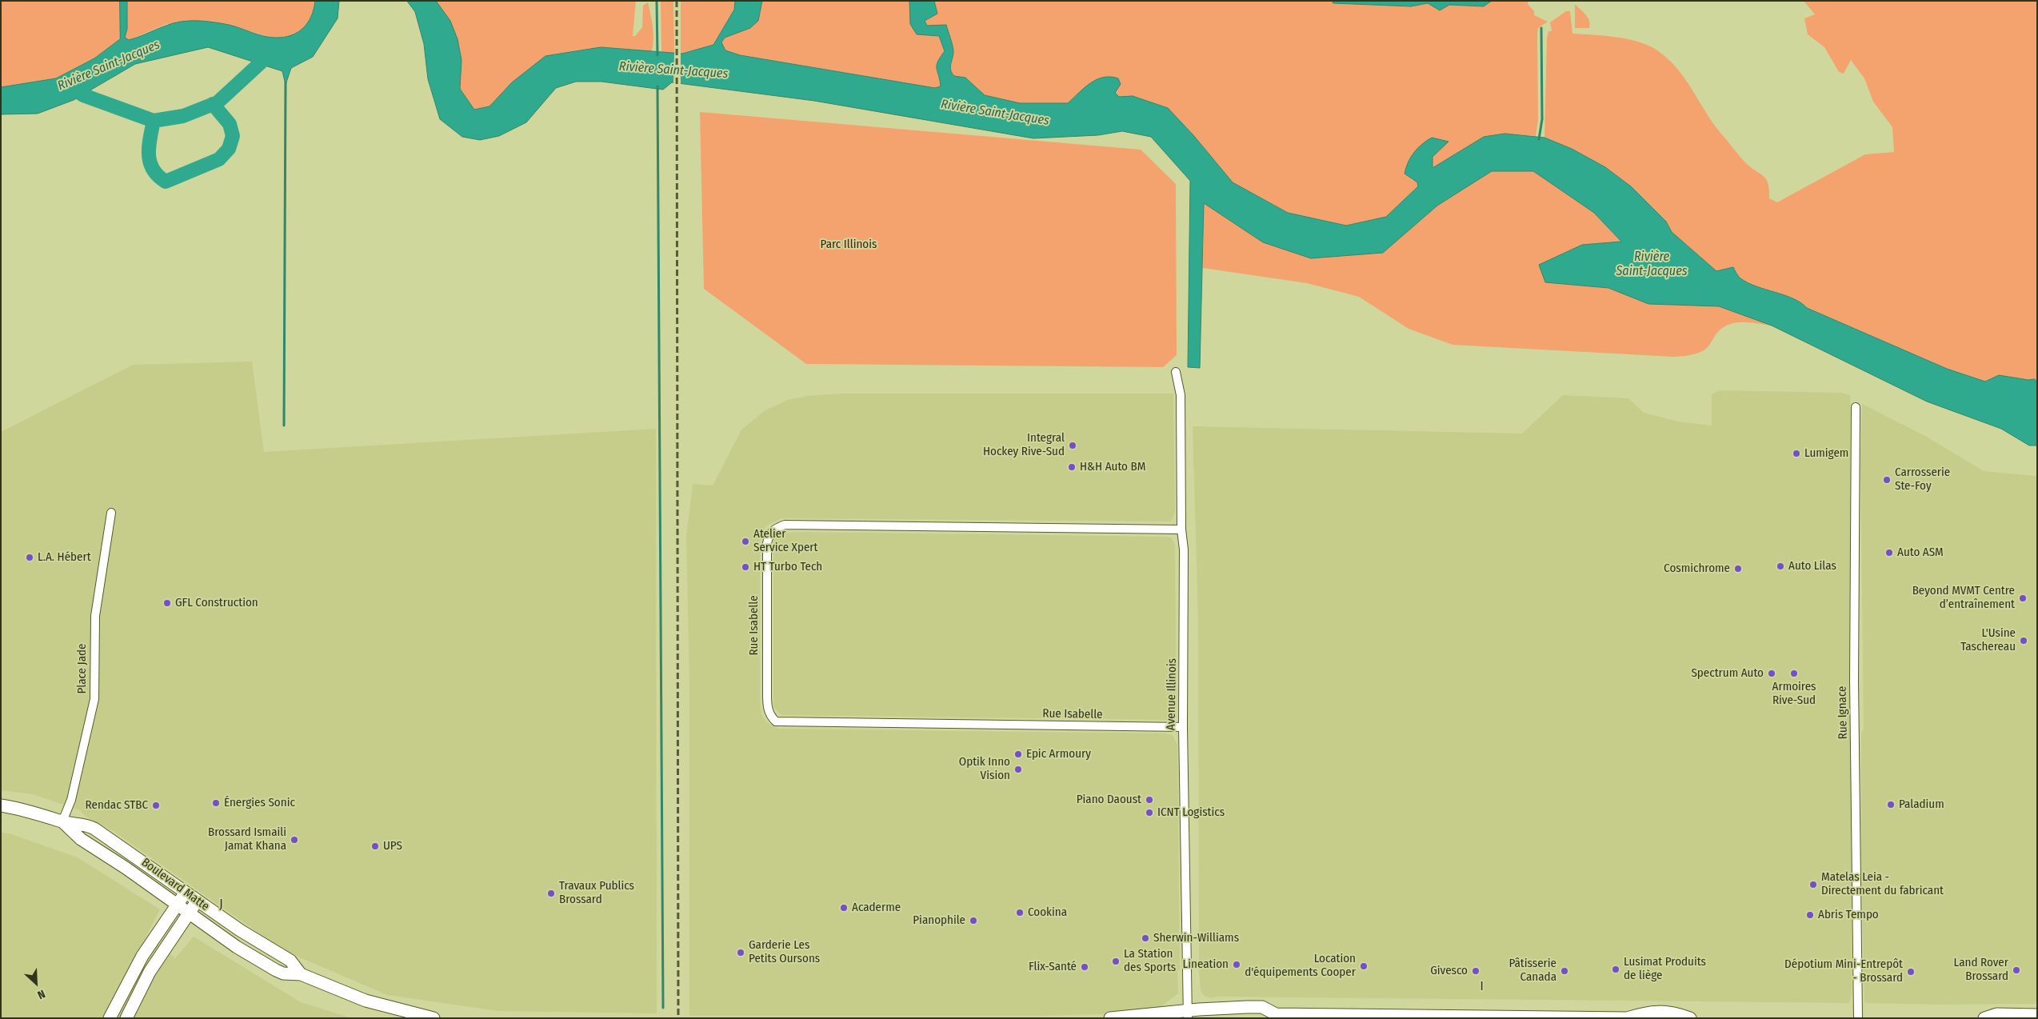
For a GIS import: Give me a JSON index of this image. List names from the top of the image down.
{
  "streets": {
    "main road": ["Boulevard Matte"],
    "street": [
      "Rue Isabelle",
      "Place Jade",
      "Avenue Illinois",
      "Rue Ignace"
    ]
  },
  "crossings": [
    ["Rue Isabelle", "Avenue Illinois"],
    ["Place Jade", "Boulevard Matte"]
  ],
  "districts": ["J", "I"],
  "water": ["Rivière Saint-Jacques"],
  "parks": ["Parc Illinois"],
  "places": [
    "Integral Hockey Rive-Sud",
    "Lumigem",
    "H&H Auto BM",
    "Carrosserie Ste-Foy",
    "Atelier Service Xpert",
    "Auto ASM",
    "L.A. Hébert",
    "Auto Lilas",
    "HT Turbo Tech",
    "Cosmichrome",
    "Beyond MVMT Centre d’entraînement",
    "GFL Construction",
    "L'Usine Taschereau",
    "Spectrum Auto",
    "Armoires Rive-Sud",
    "Epic Armoury",
    "Optik Inno Vision",
    "Piano Daoust",
    "Énergies Sonic",
    "Paladium",
    "Rendac STBC",
    "ICNT Logistics",
    "Brossard Ismaili Jamat Khana",
    "UPS",
    "Matelas Leia - Directement du fabricant",
    "Travaux Publics Brossard",
    "Acaderme",
    "Cookina",
    "Abris Tempo",
    "Pianophile",
    "Sherwin-Williams",
    "Garderie Les Petits Oursons",
    "La Station des Sports",
    "Lineation",
    "Location d'équipements Cooper",
    "Flix-Santé",
    "Lusimat Produits de liège",
    "Land Rover Brossard",
    "Givesco",
    "Pâtisserie Canada",
    "Dépotium Mini-Entrepôt - Brossard"
  ],
  "north": "bottom right"
}
